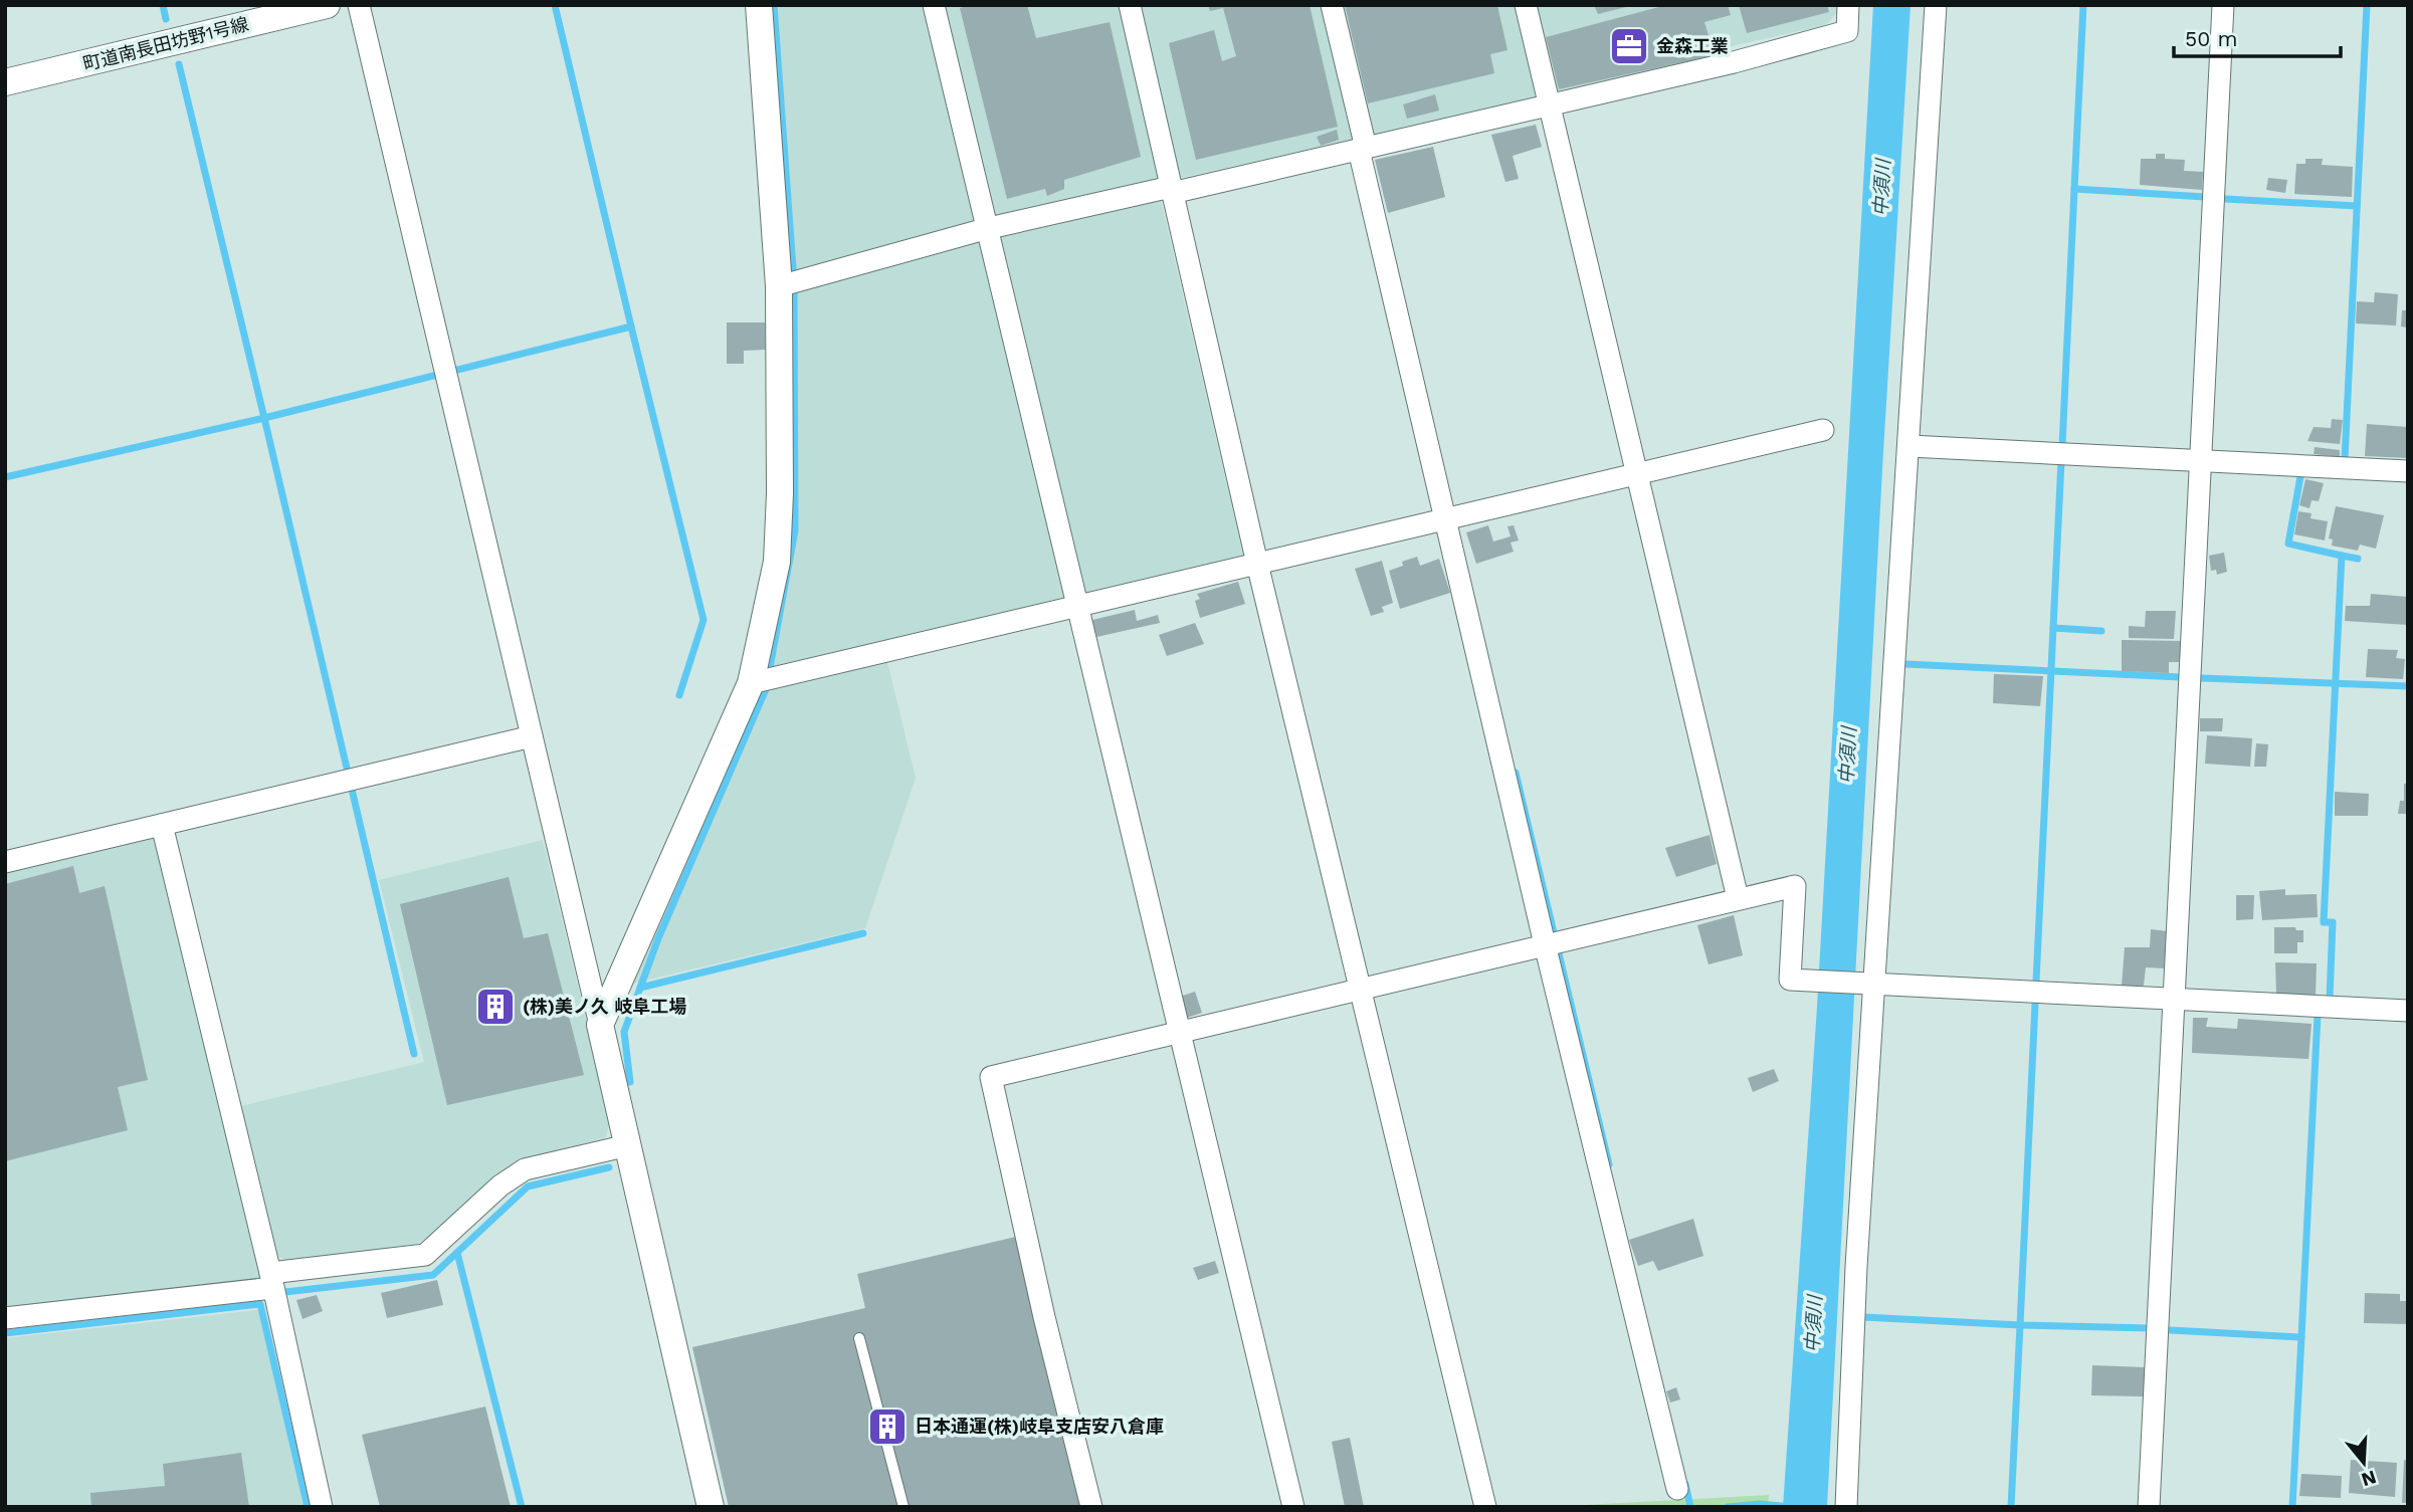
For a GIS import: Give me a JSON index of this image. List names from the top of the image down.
{
  "streets": {
    "street": ["町道南長田坊野1号線"]
  },
  "water": ["中須川"],
  "places": {
    "office": ["金森工業"],
    "building": ["(株)美ノ久 岐阜工場", "日本通運(株)岐阜支店安八倉庫"]
  },
  "scale_bar": "50 m",
  "north": "bottom"
}
